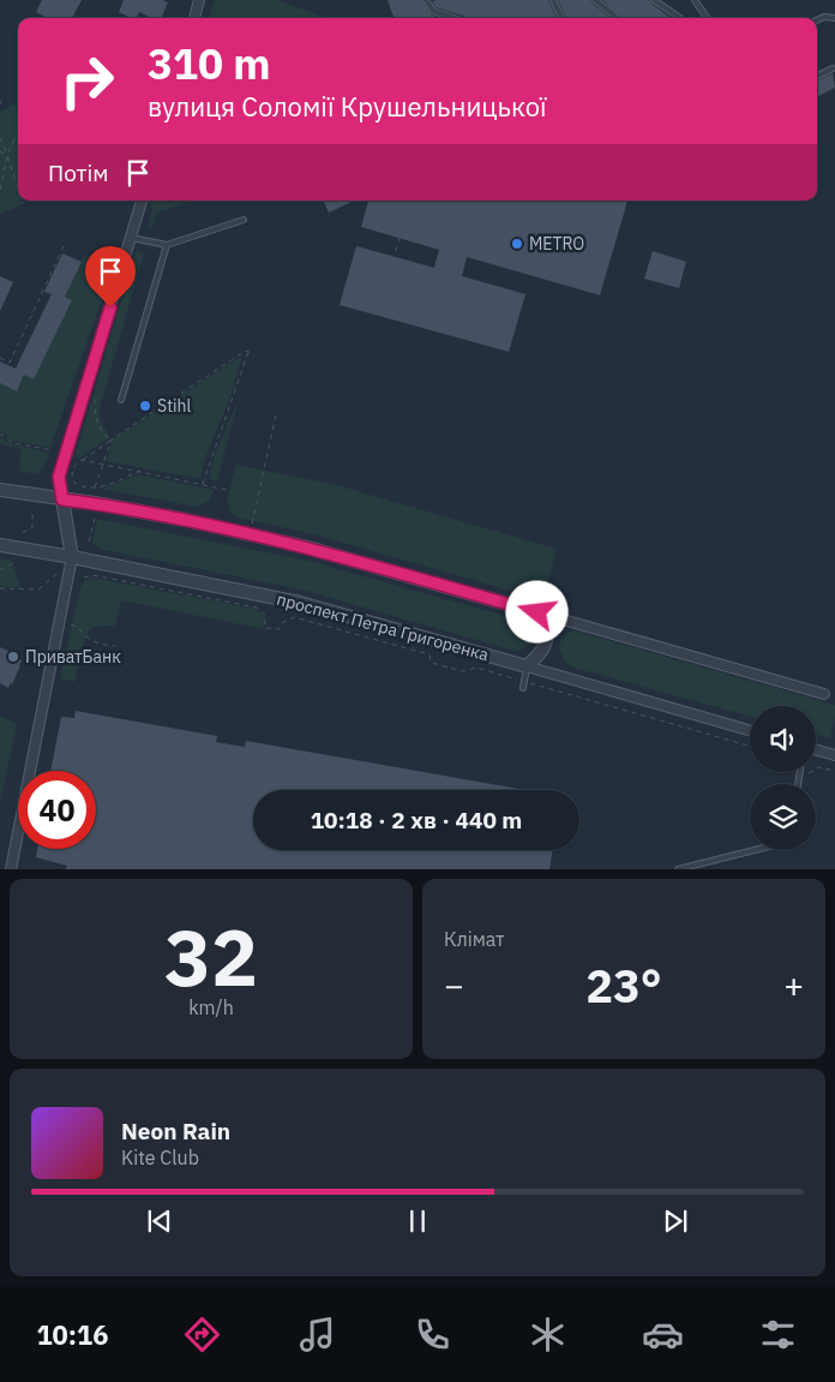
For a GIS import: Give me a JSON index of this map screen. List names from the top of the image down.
{
  "streets": {
    "street": ["проспект Петра Григоренка"]
  },
  "places": ["METRO", "Stihl", "ПриватБанк"],
  "page": {
    "turn": ["310 m", "вулиця Соломії Крушельницької"],
    "then": "Потім",
    "limit": "40",
    "trip": "10:18 · 2 хв · 440 m",
    "tile": [
      ["32", "km/h"],
      "Клімат"
    ],
    "heat": ["−", "23°", "+"],
    "song": ["Neon Rain", "Kite Club"],
    "tabs": "10:16"
  }
}
